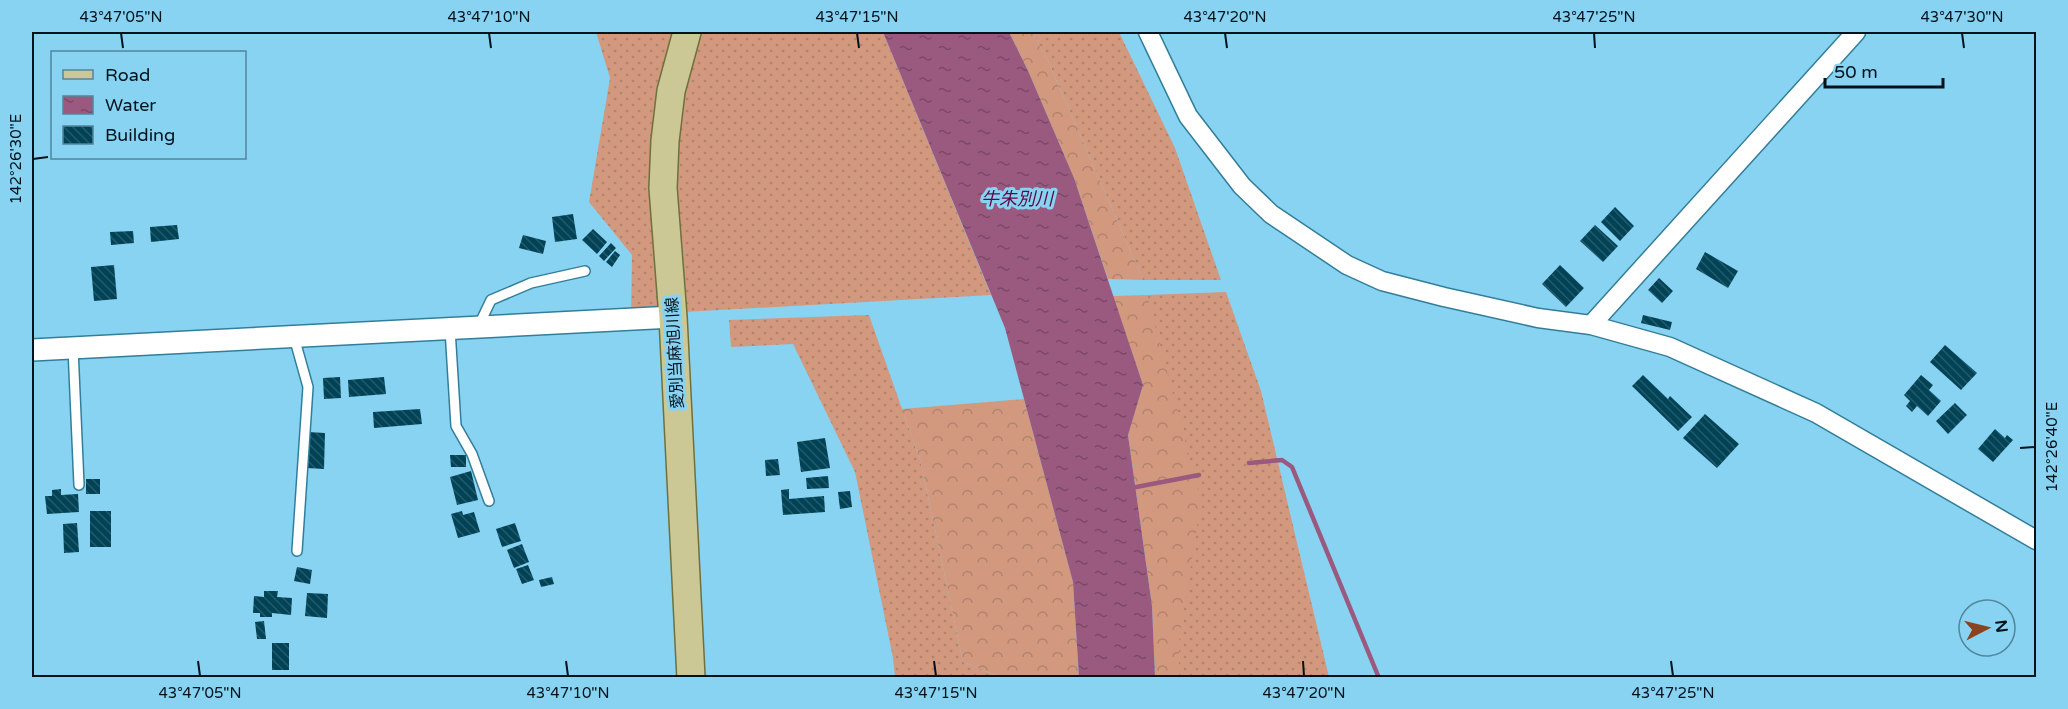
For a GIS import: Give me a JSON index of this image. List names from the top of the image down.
{
  "streets": {
    "main road": ["愛別当麻旭川線"]
  },
  "water": ["牛朱別川"],
  "legend": ["Road", "Water", "Building"],
  "scale_bar": "50 m",
  "north": "right",
  "coordinates": [
    "43°47'05\"N",
    "43°47'10\"N",
    "43°47'15\"N",
    "43°47'20\"N",
    "43°47'25\"N",
    "43°47'30\"N",
    "142°26'30\"E",
    "142°26'40\"E"
  ]
}
